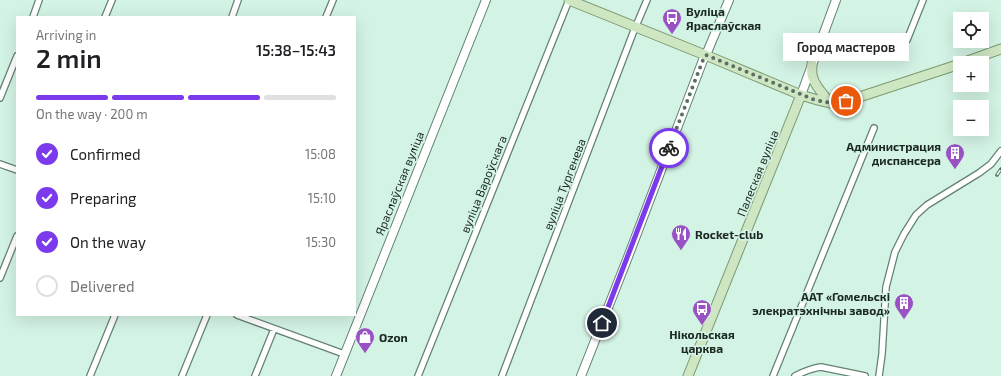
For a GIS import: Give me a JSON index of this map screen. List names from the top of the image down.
{
  "streets": {
    "main road": ["Палеская вуліца"],
    "street": ["Яраслаўская вуліца", "вуліца Вароўскага", "вуліца Тургенева"]
  },
  "places": {
    "bus stop": ["Вуліца Яраслаўская", "Нікольская царква"],
    "other": ["Город мастеров"],
    "building": ["Администрация диспансера", "ААТ «Гомельскі элекратэхнічны завод»"],
    "restaurant": ["Rocket-club"],
    "shop": ["Ozon"]
  },
  "page": {
    "map_buttons": ["+", "−"],
    "heading": ["2 min", "Arriving in", "15:38–15:43"],
    "bubble": "Город мастеров",
    "bar": "On the way · 200 m",
    "list": [
      ["Confirmed", "15:08"],
      ["Preparing", "15:10"],
      ["On the way", "15:30"],
      "Delivered"
    ]
  }
}
